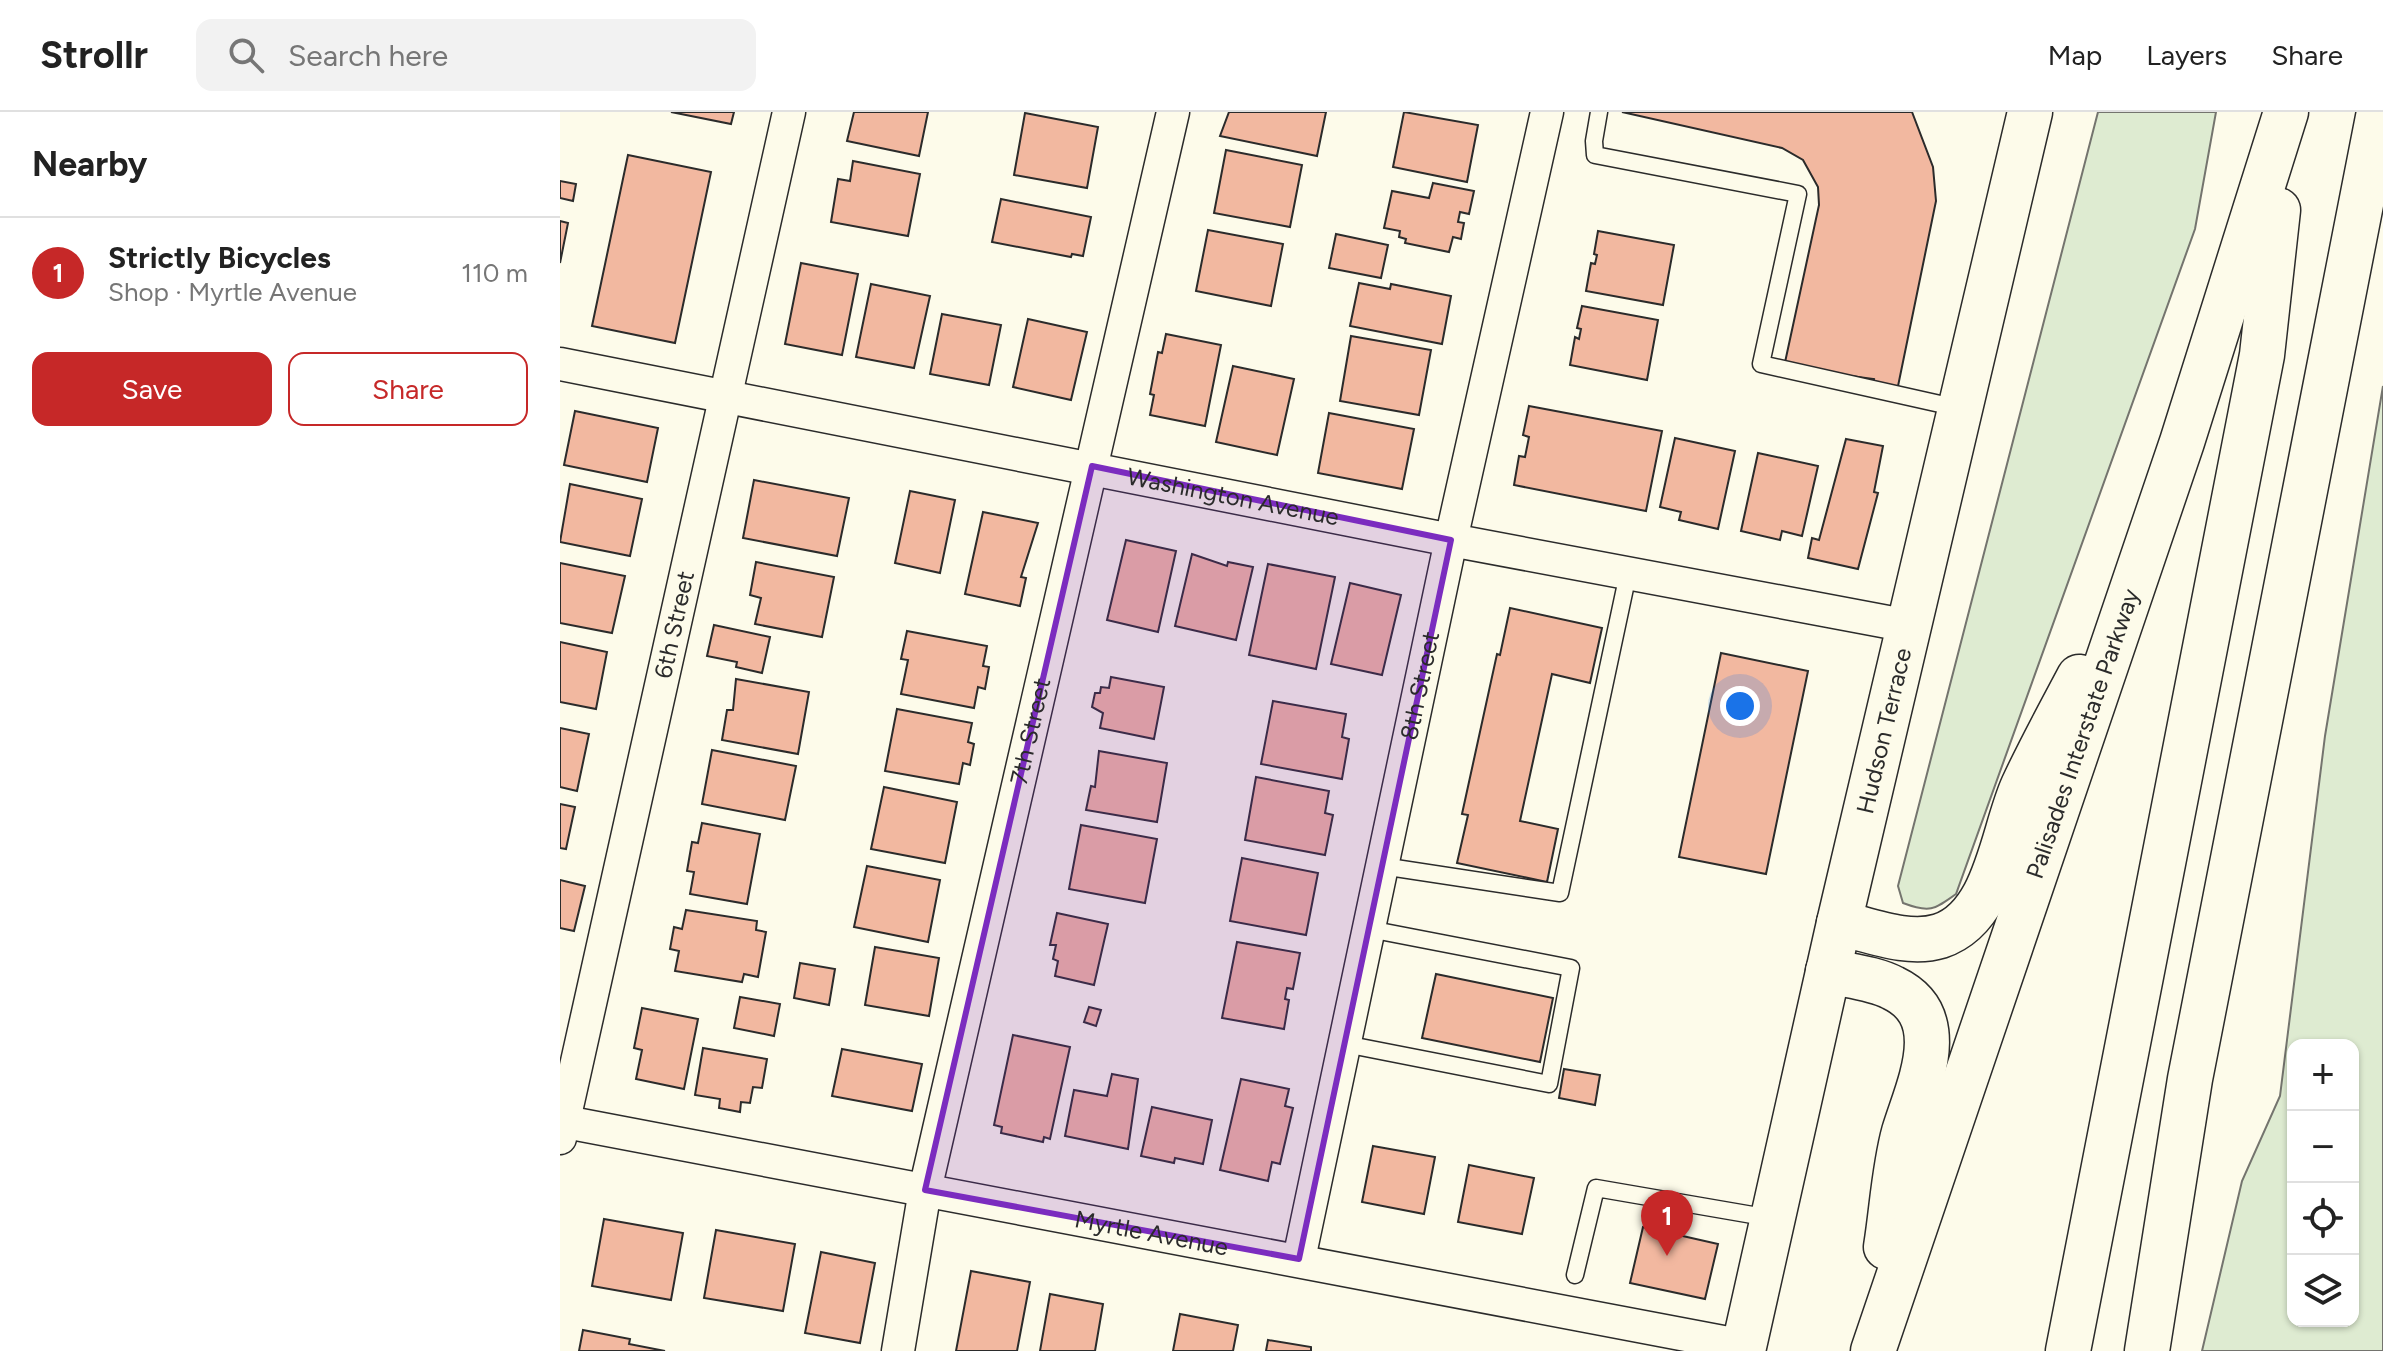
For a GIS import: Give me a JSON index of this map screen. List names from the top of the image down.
{
  "streets": {
    "main road": ["Hudson Terrace", "Palisades Interstate Parkway"],
    "street": [
      "Washington Avenue",
      "6th Street",
      "8th Street",
      "7th Street",
      "Myrtle Avenue"
    ]
  },
  "crossings": [
    ["Washington Avenue", "6th Street"],
    ["Washington Avenue", "8th Street"],
    ["Washington Avenue", "7th Street"],
    ["Washington Avenue", "Hudson Terrace"],
    ["6th Street", "Myrtle Avenue"],
    ["8th Street", "Myrtle Avenue"],
    ["7th Street", "Myrtle Avenue"],
    ["Hudson Terrace", "Myrtle Avenue"]
  ],
  "page": {
    "header": "Strollr",
    "search": "Search here",
    "nav": ["Map", "Layers", "Share"],
    "heading": "Nearby",
    "list": [
      {
        "mark": "1",
        "name": "Strictly Bicycles",
        "note": "Shop · Myrtle Avenue",
        "value": "110 m"
      }
    ],
    "buttons": ["Save", "Share"],
    "map_buttons": ["+", "−"],
    "pins": "1"
  }
}
